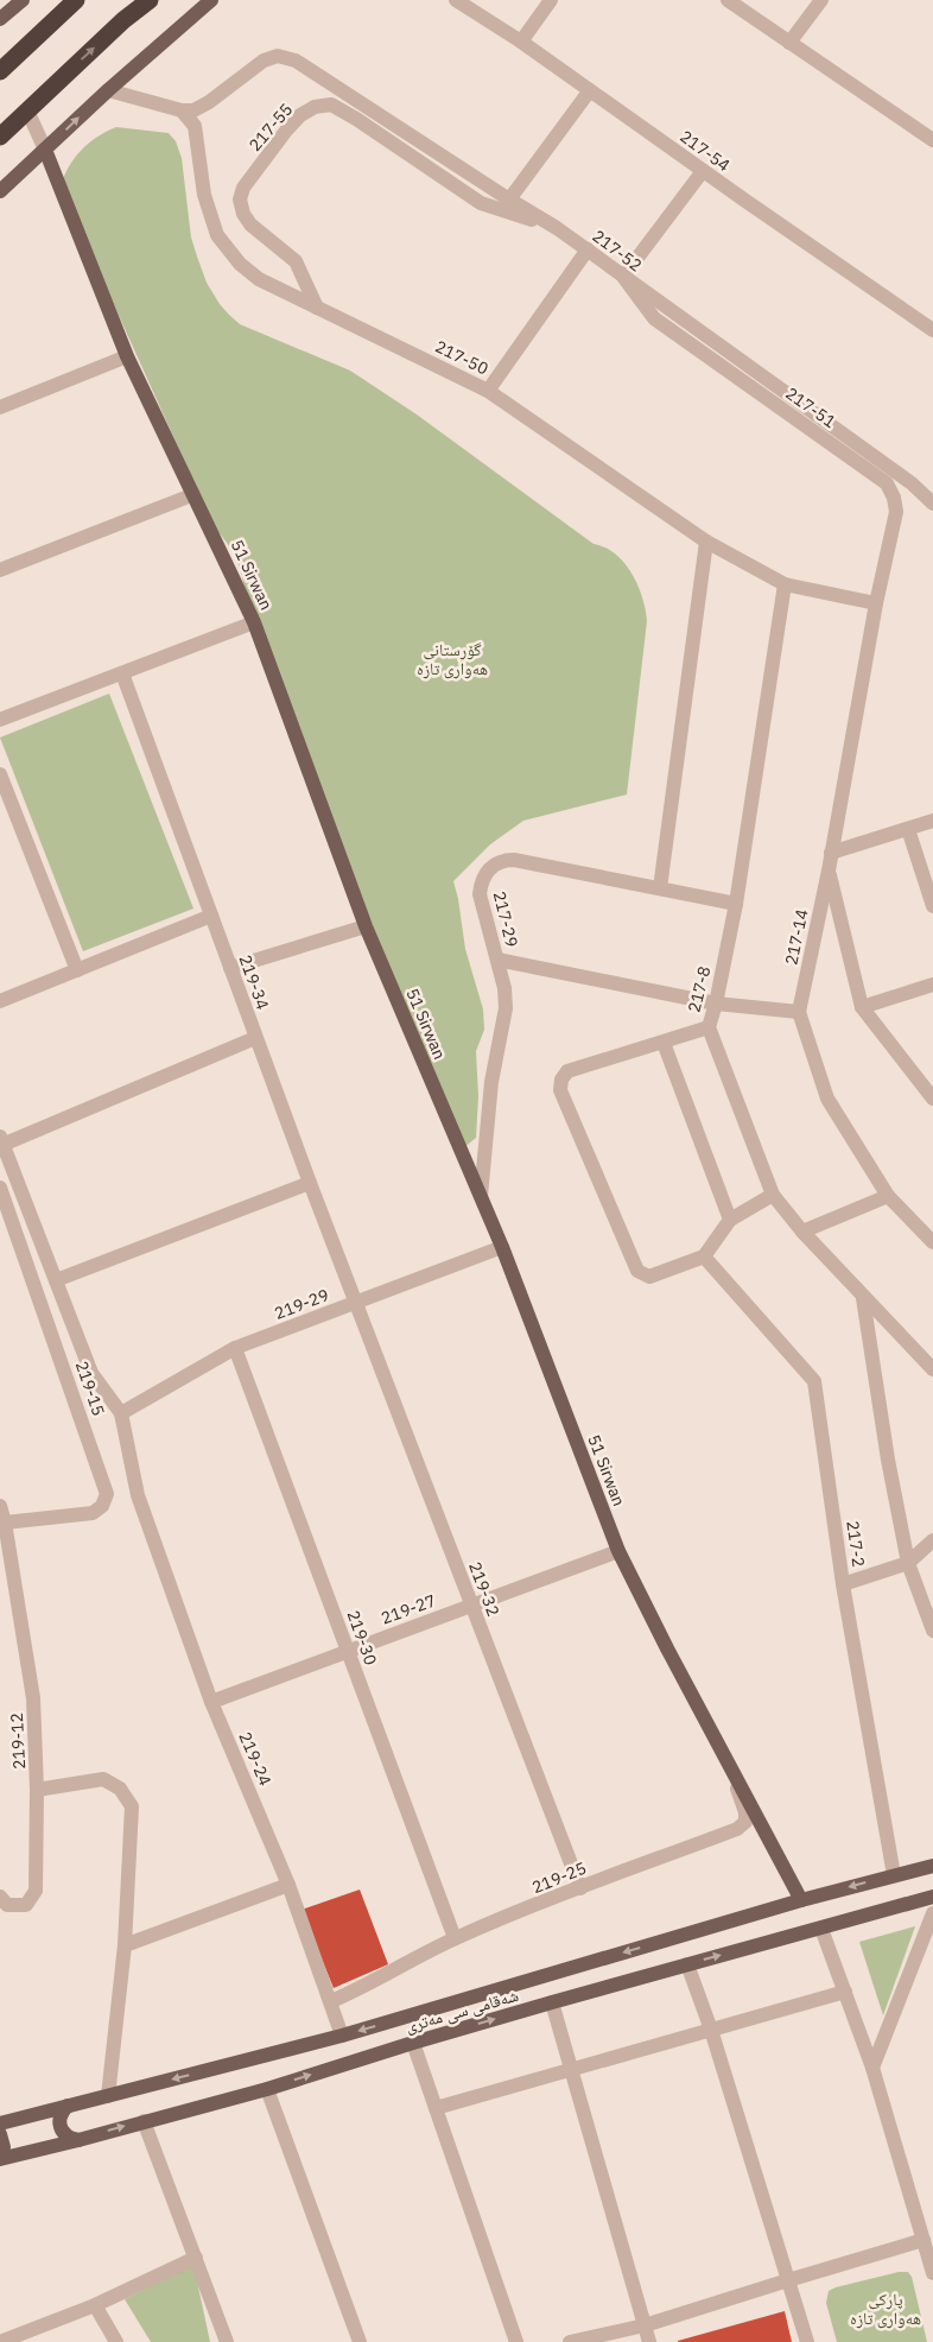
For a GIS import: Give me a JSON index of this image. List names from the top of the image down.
{
  "streets": {
    "main road": ["51 Sirwan", "شەقامی سی مەتری"],
    "street": [
      "217-55",
      "217-54",
      "217-52",
      "217-50",
      "217-51",
      "217-29",
      "217-14",
      "219-34",
      "217-8",
      "219-29",
      "219-15",
      "217-2",
      "219-32",
      "219-27",
      "219-30",
      "219-12",
      "219-24",
      "219-25"
    ]
  },
  "crossings": [
    ["217-55", "217-52"],
    ["217-55", "217-50"],
    ["217-52", "217-50"],
    ["217-52", "217-51"],
    ["217-50", "217-51"],
    ["217-50", "217-14"],
    ["217-50", "217-8"],
    ["217-51", "217-14"],
    ["51 Sirwan", "217-29"],
    ["51 Sirwan", "219-29"],
    ["51 Sirwan", "219-27"],
    ["51 Sirwan", "219-25"],
    ["51 Sirwan", "شەقامی سی مەتری"],
    ["217-29", "217-8"],
    ["219-34", "219-29"],
    ["219-34", "219-32"],
    ["219-29", "219-32"],
    ["219-29", "219-30"],
    ["219-29", "219-24"],
    ["219-15", "219-12"],
    ["217-2", "شەقامی سی مەتری"],
    ["219-32", "219-27"],
    ["219-32", "219-25"],
    ["219-27", "219-30"],
    ["219-27", "219-24"],
    ["219-30", "219-25"],
    ["219-24", "219-25"],
    ["219-24", "شەقامی سی مەتری"]
  ],
  "parks": ["گۆڕستانی هەواری تازە", "پارکی هەواری تازە"]
}
